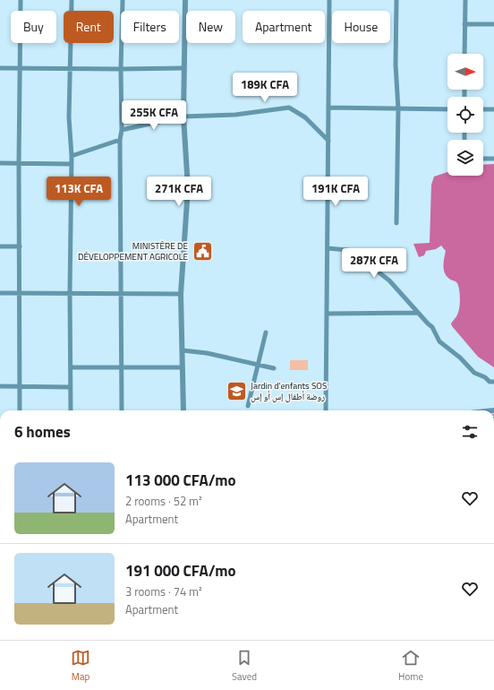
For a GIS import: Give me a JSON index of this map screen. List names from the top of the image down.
{
  "places": {
    "public building": ["MINISTÈRE DE DÉVELOPPEMENT AGRICOLE"],
    "school or university": ["Jardin d'enfants SOS روضة أطفال إس أو إس"]
  },
  "north": "right",
  "page": {
    "chip": [
      "Buy",
      "Rent",
      "Filters",
      "New",
      "Apartment",
      "House"
    ],
    "price": [
      "189K CFA",
      "255K CFA",
      "113K CFA",
      "271K CFA",
      "191K CFA",
      "287K CFA"
    ],
    "heading": "6 homes",
    "list": [
      {
        "name": "113 000 CFA/mo",
        "note": "2 rooms · 52 m² · Apartment"
      },
      {
        "name": "191 000 CFA/mo",
        "note": "3 rooms · 74 m² · Apartment"
      }
    ],
    "tabs": ["Map", "Saved", "Home"]
  }
}
